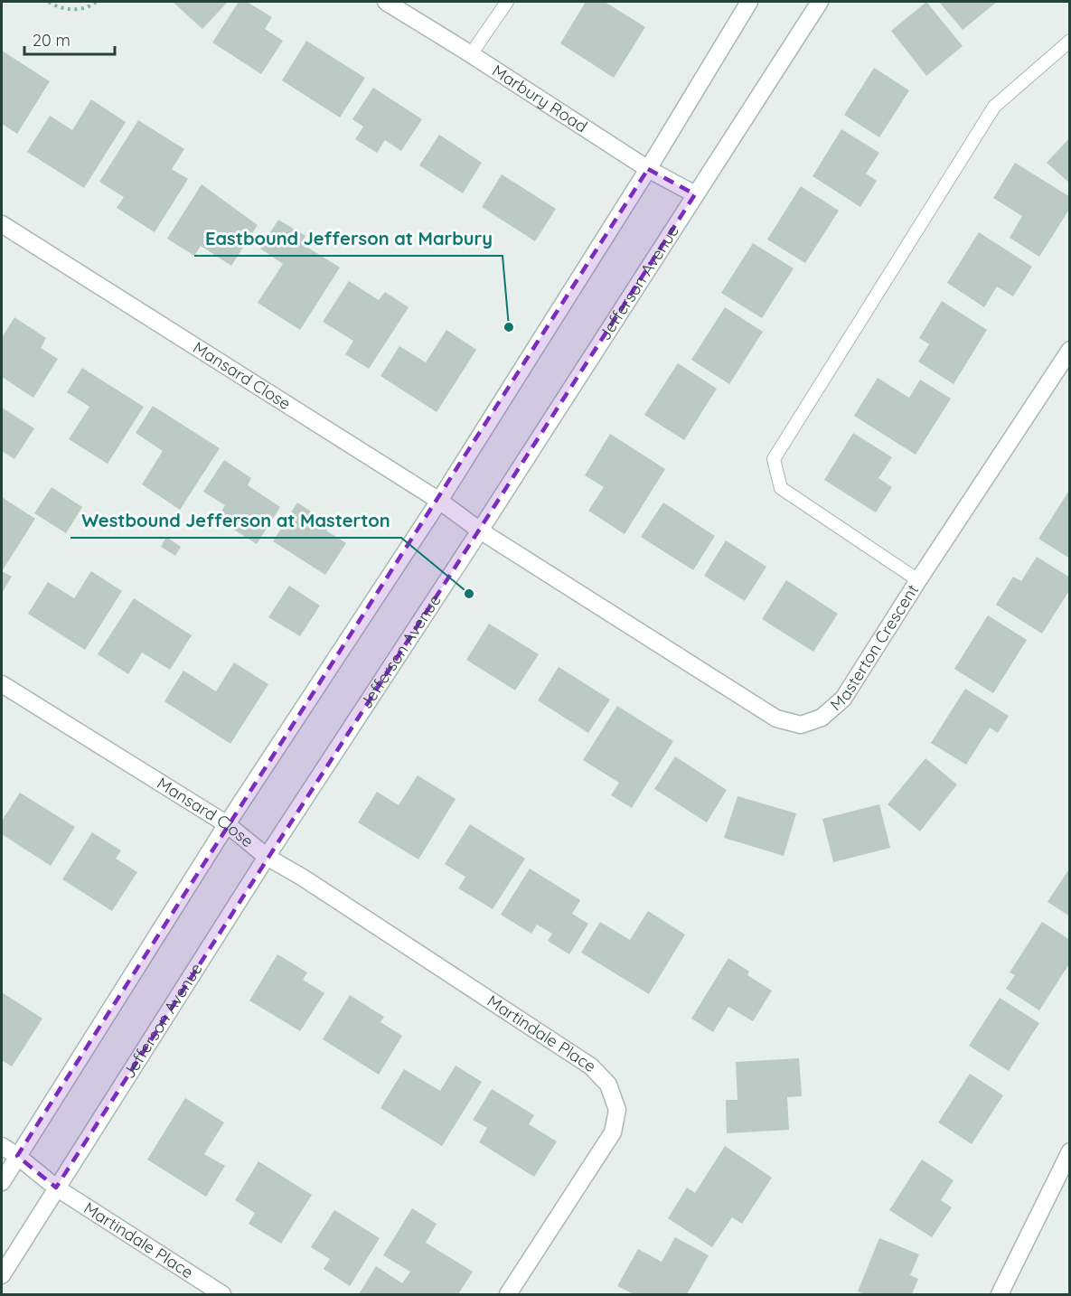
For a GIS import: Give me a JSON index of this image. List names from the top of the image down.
{
  "streets": {
    "street": [
      "Marbury Road",
      "Jefferson Avenue",
      "Mansard Close",
      "Masterton Crescent",
      "Martindale Place"
    ]
  },
  "crossings": [
    ["Marbury Road", "Jefferson Avenue"],
    ["Jefferson Avenue", "Mansard Close"],
    ["Jefferson Avenue", "Masterton Crescent"],
    ["Jefferson Avenue", "Martindale Place"],
    ["Mansard Close", "Masterton Crescent"],
    ["Mansard Close", "Martindale Place"]
  ],
  "places": ["Eastbound Jefferson at Marbury", "Westbound Jefferson at Masterton"],
  "scale_bar": "20 m"
}
